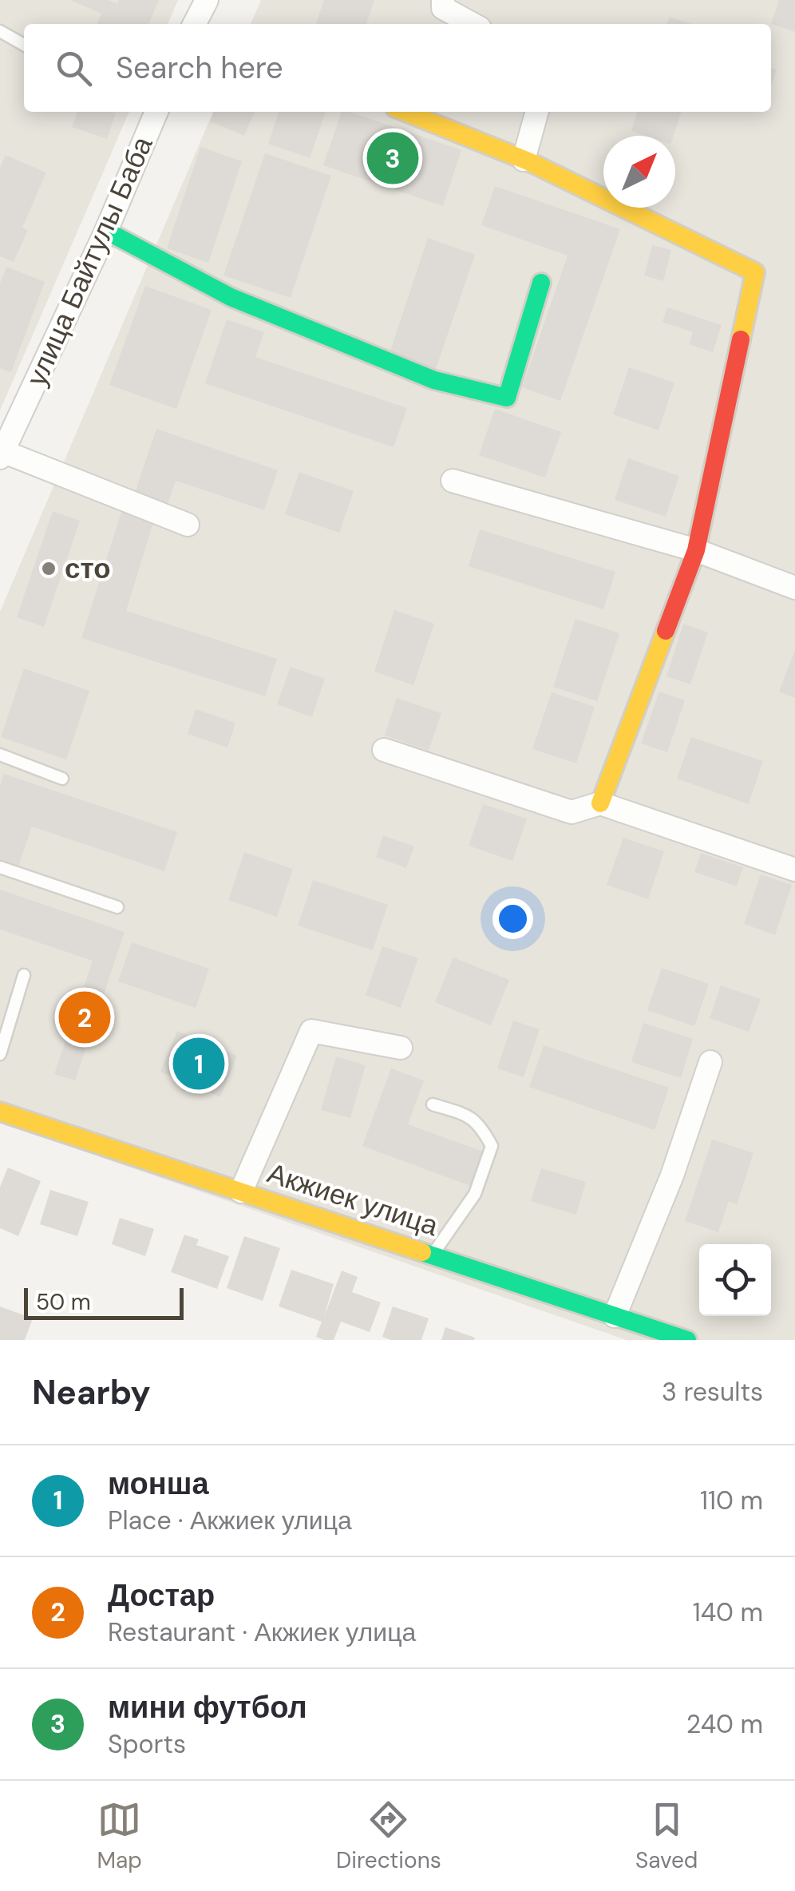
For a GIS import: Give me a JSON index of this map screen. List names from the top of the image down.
{
  "streets": {
    "street": ["улица Байтулы Баба", "Акжиек улица"]
  },
  "places": ["сто"],
  "scale_bar": "50 m",
  "north": "top right",
  "page": {
    "search": "Search here",
    "pins": ["3", "2", "1"],
    "scale": "50 m",
    "heading": ["Nearby", "3 results"],
    "list": [
      {
        "mark": "1",
        "name": "монша",
        "note": "Place · Акжиек улица",
        "value": "110 m"
      },
      {
        "mark": "2",
        "name": "Достар",
        "note": "Restaurant · Акжиек улица",
        "value": "140 m"
      },
      {
        "mark": "3",
        "name": "мини футбол",
        "note": "Sports",
        "value": "240 m"
      }
    ],
    "nav": ["Map", "Directions", "Saved"]
  }
}
